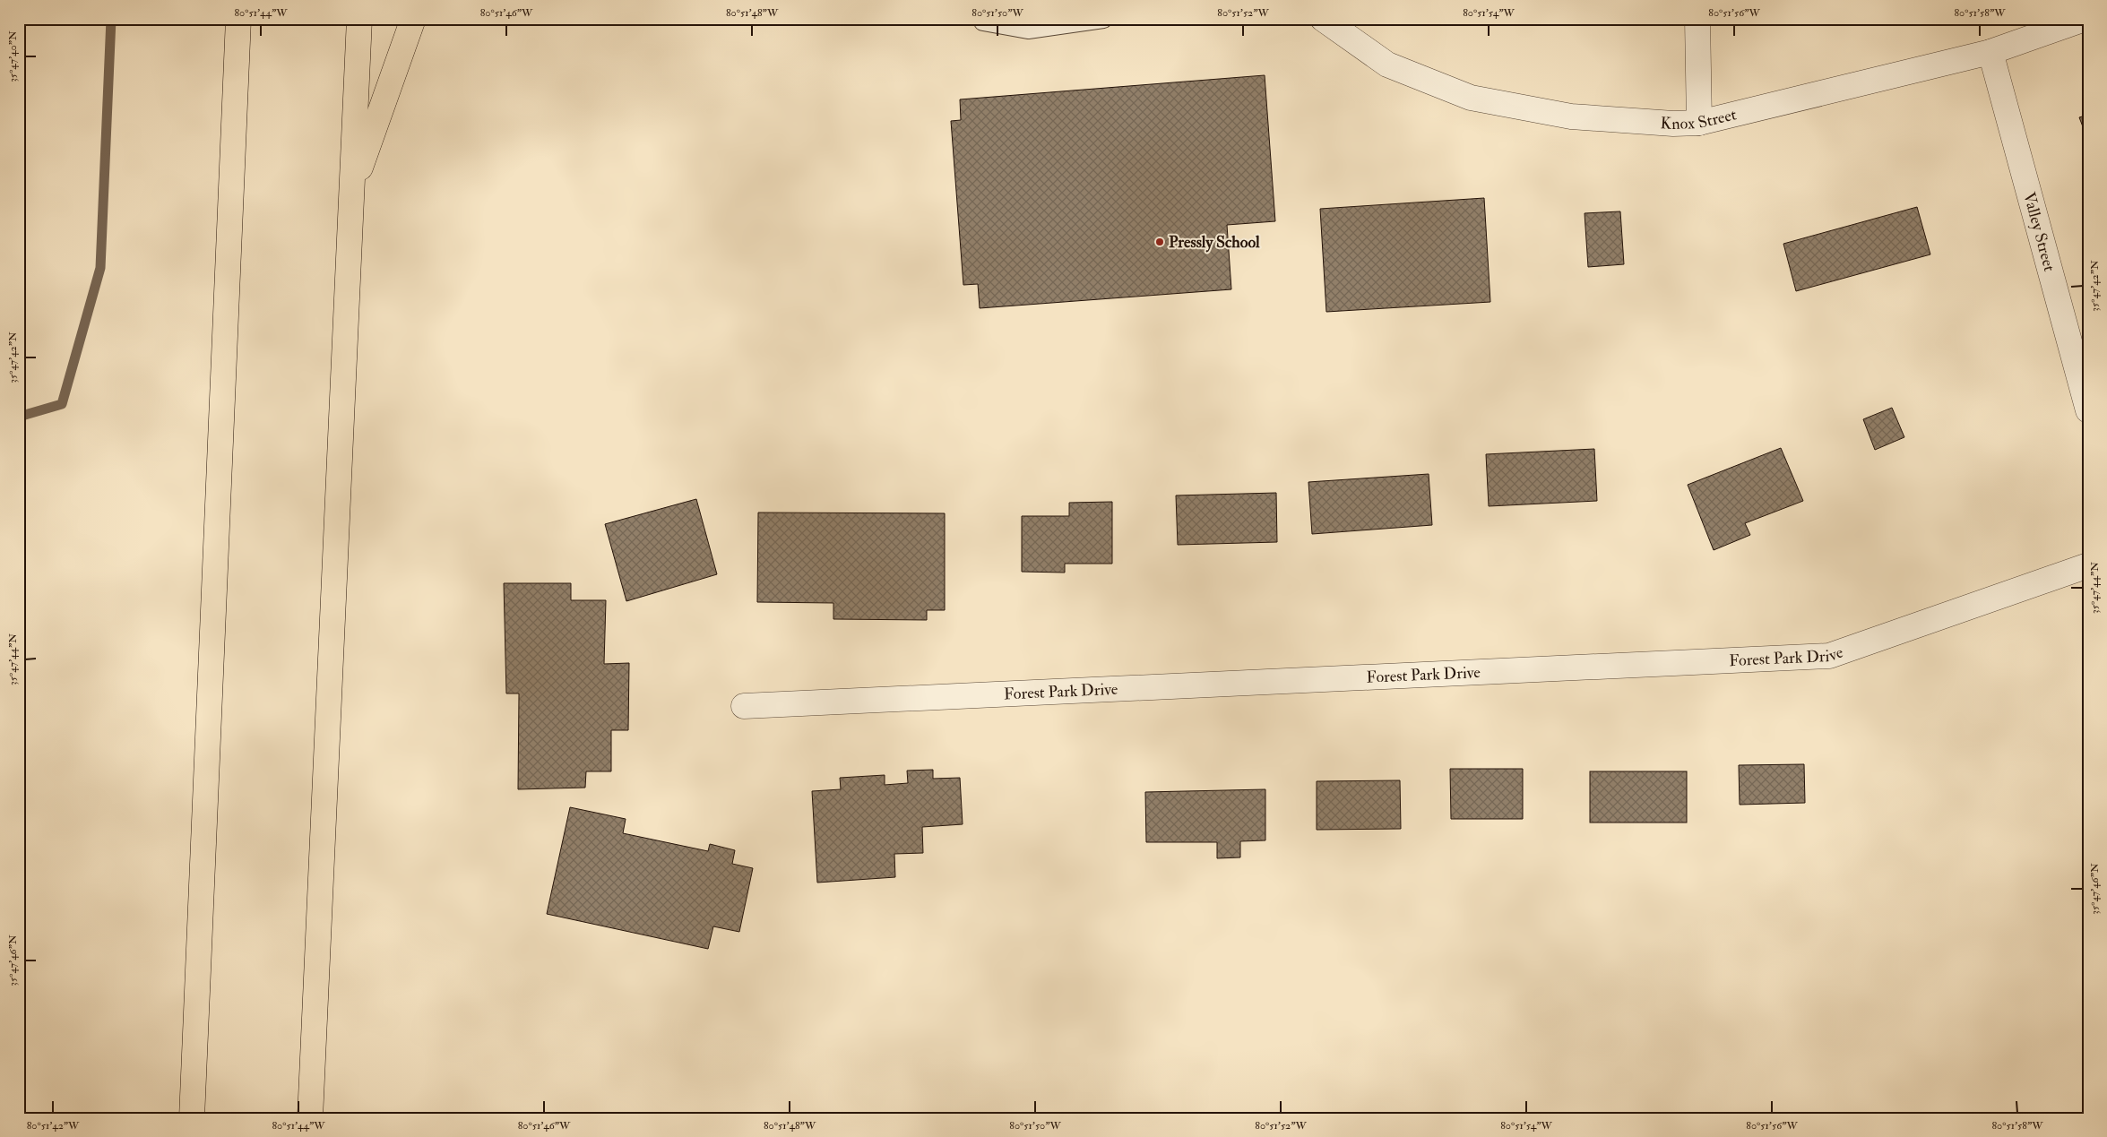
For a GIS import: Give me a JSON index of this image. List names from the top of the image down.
{
  "streets": {
    "street": ["Knox Street", "Valley Street", "Forest Park Drive"]
  },
  "crossings": [
    ["Knox Street", "Valley Street"]
  ],
  "places": ["Pressly School"],
  "coordinates": [
    "80°51'44\"W",
    "80°51'46\"W",
    "80°51'48\"W",
    "80°51'50\"W",
    "80°51'52\"W",
    "80°51'54\"W",
    "80°51'56\"W",
    "80°51'58\"W",
    "35°47'40\"N",
    "35°47'42\"N",
    "35°47'44\"N",
    "35°47'46\"N",
    "80°51'42\"W"
  ]
}
